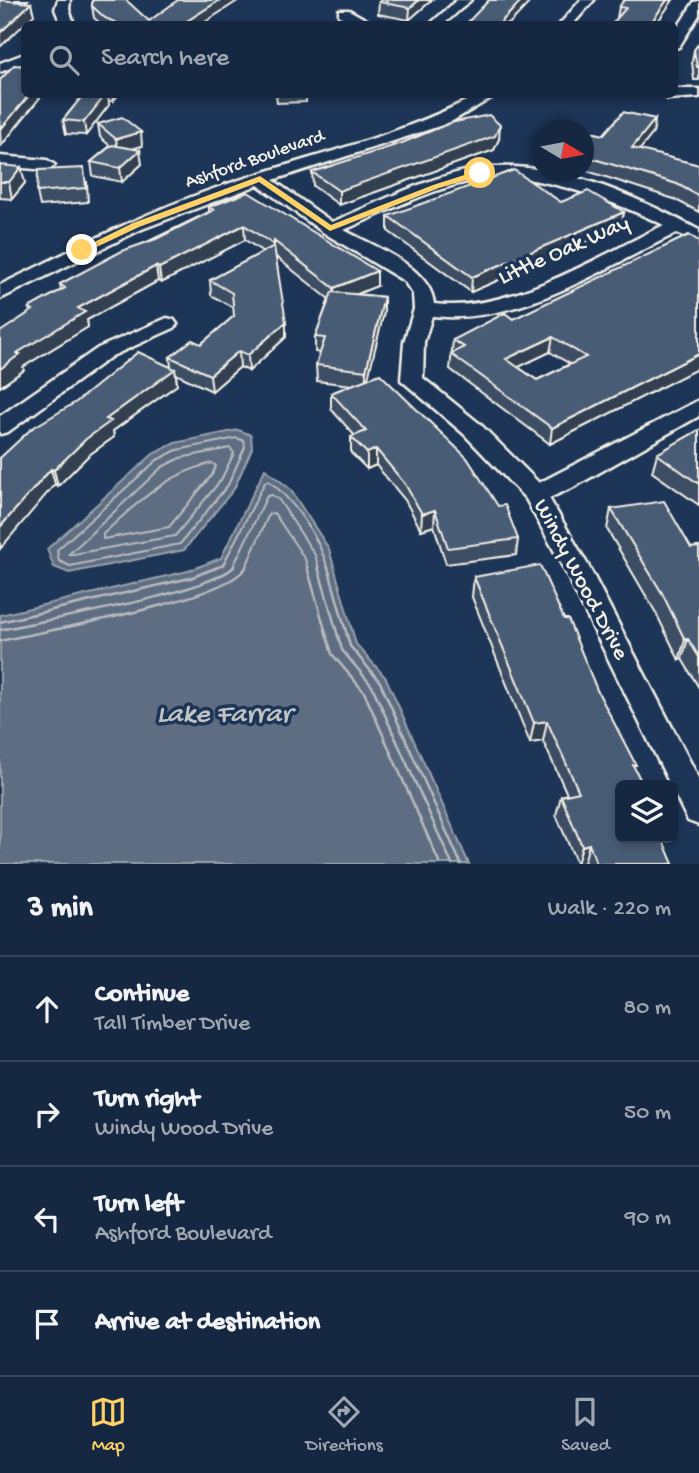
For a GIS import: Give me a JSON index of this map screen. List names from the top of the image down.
{
  "streets": {
    "street": ["Ashford Boulevard", "Little Oak Way", "Windy Wood Drive"]
  },
  "crossings": [
    ["Little Oak Way", "Windy Wood Drive"]
  ],
  "water": ["Lake Farrar"],
  "north": "right",
  "page": {
    "search": "Search here",
    "heading": ["3 min", "Walk · 220 m"],
    "list": [
      ["Continue", "Tall Timber Drive", "80 m"],
      ["Turn right", "Windy Wood Drive", "50 m"],
      ["Turn left", "Ashford Boulevard", "90 m"],
      "Arrive at destination"
    ],
    "nav": ["Map", "Directions", "Saved"]
  }
}
